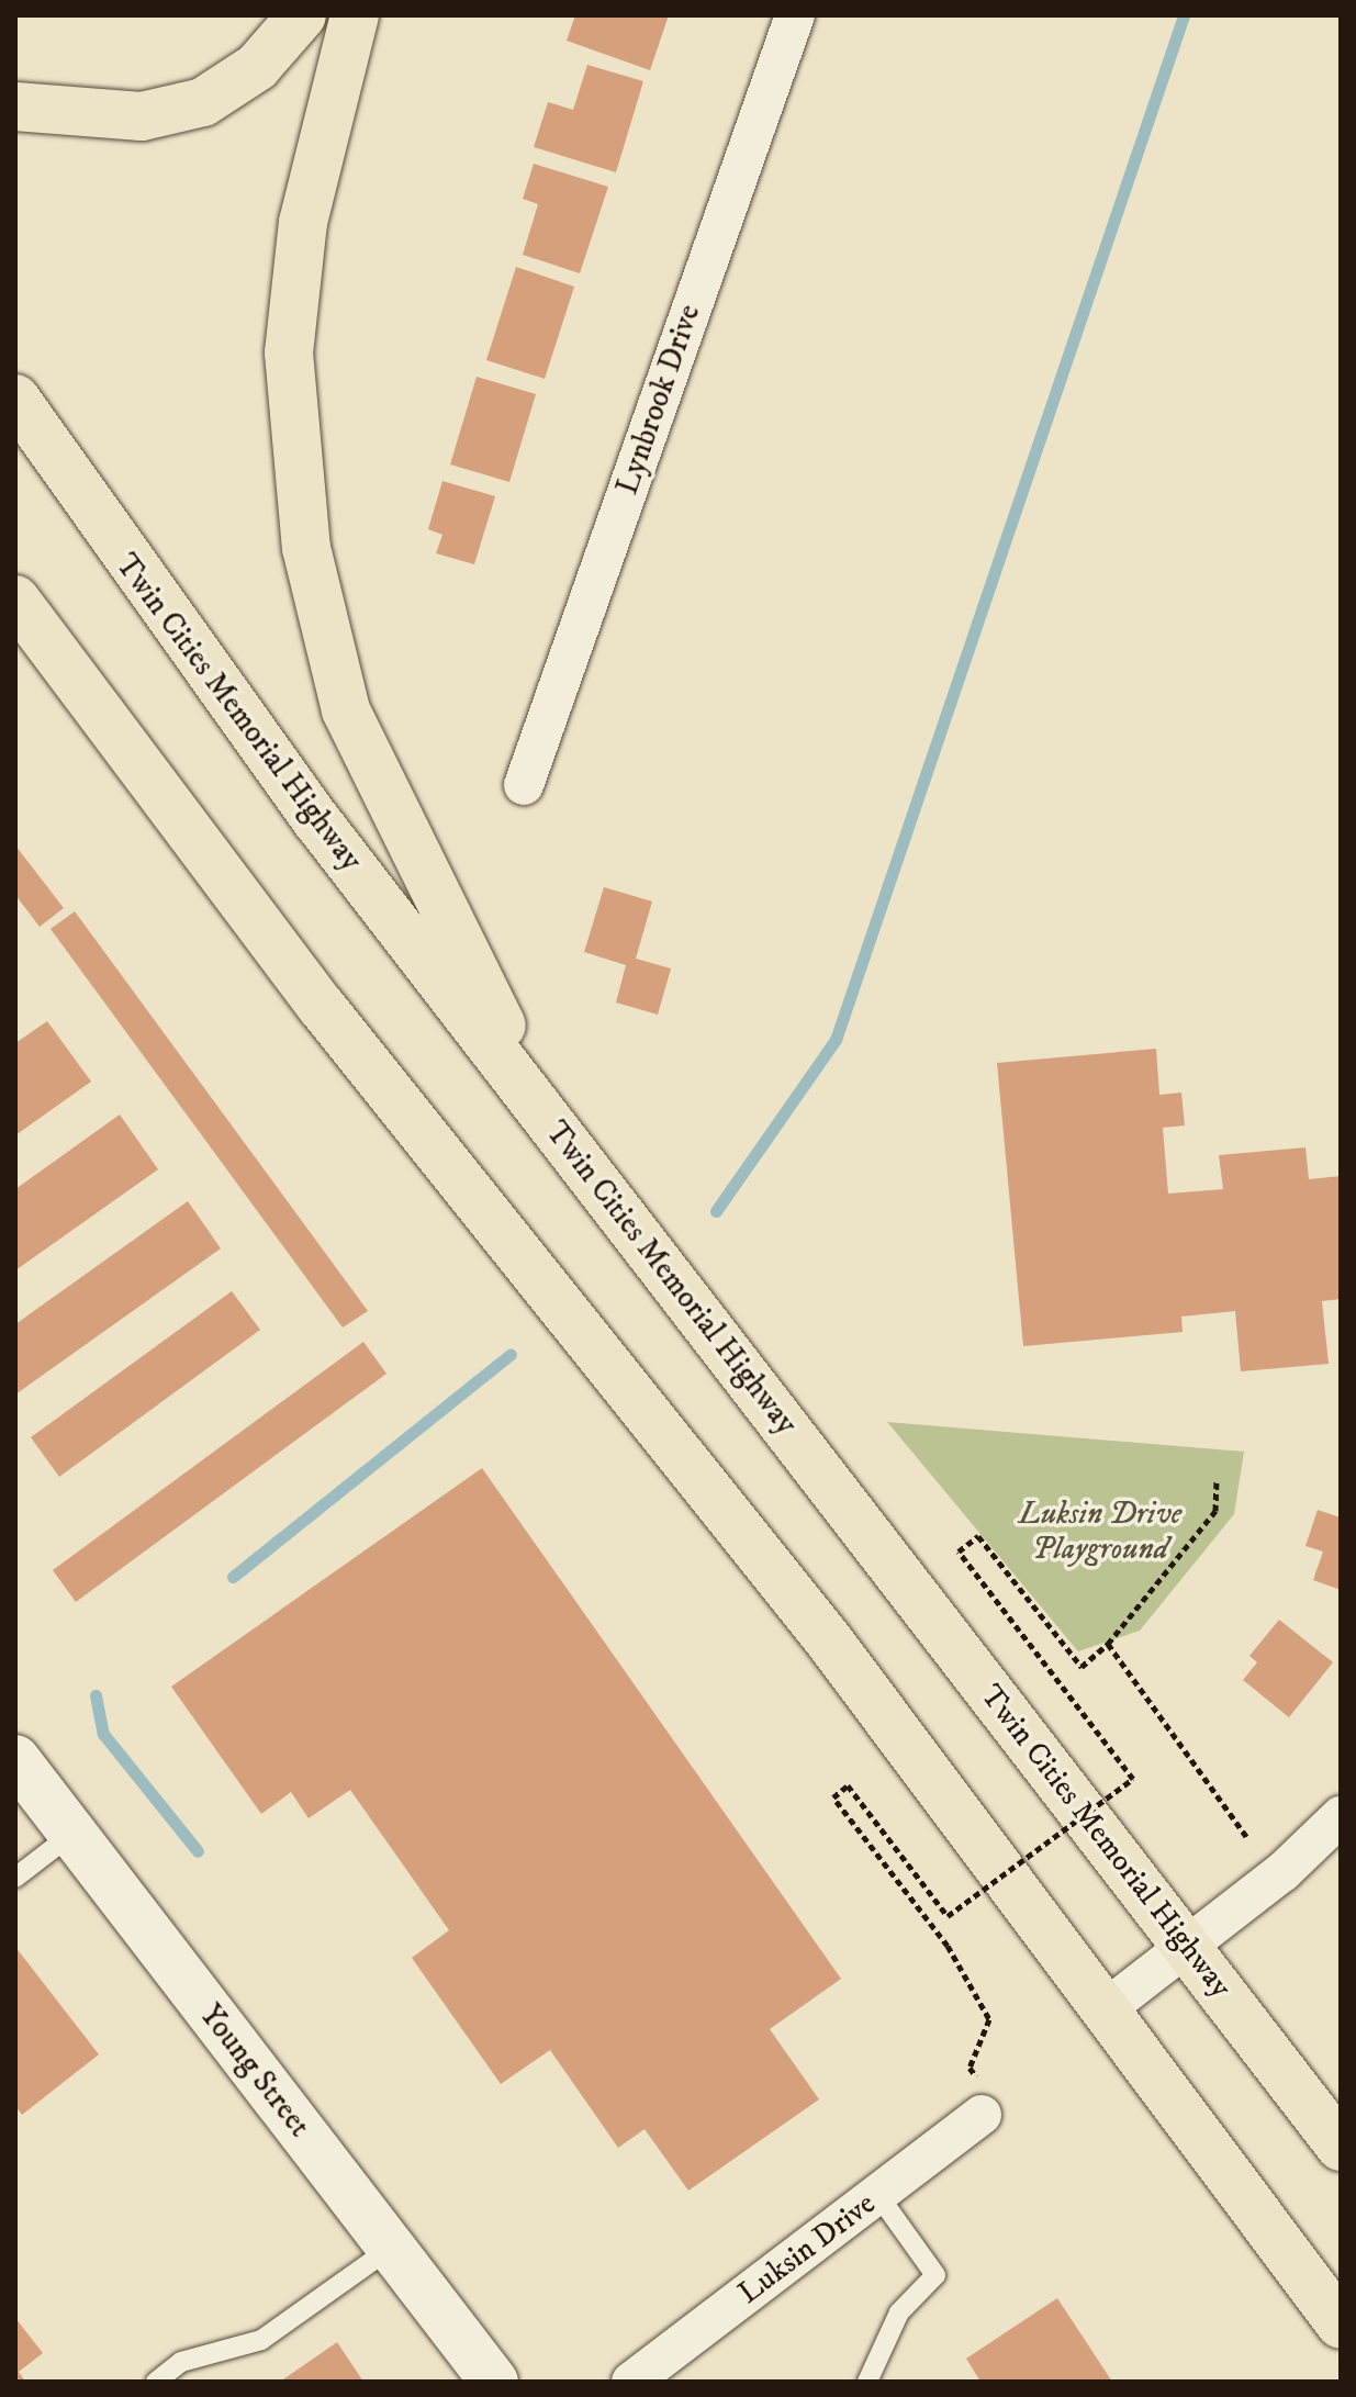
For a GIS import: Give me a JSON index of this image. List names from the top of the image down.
{
  "streets": {
    "main road": ["Twin Cities Memorial Highway"],
    "street": ["Lynbrook Drive", "Young Street", "Luksin Drive"]
  },
  "parks": ["Luksin Drive Playground"]
}
